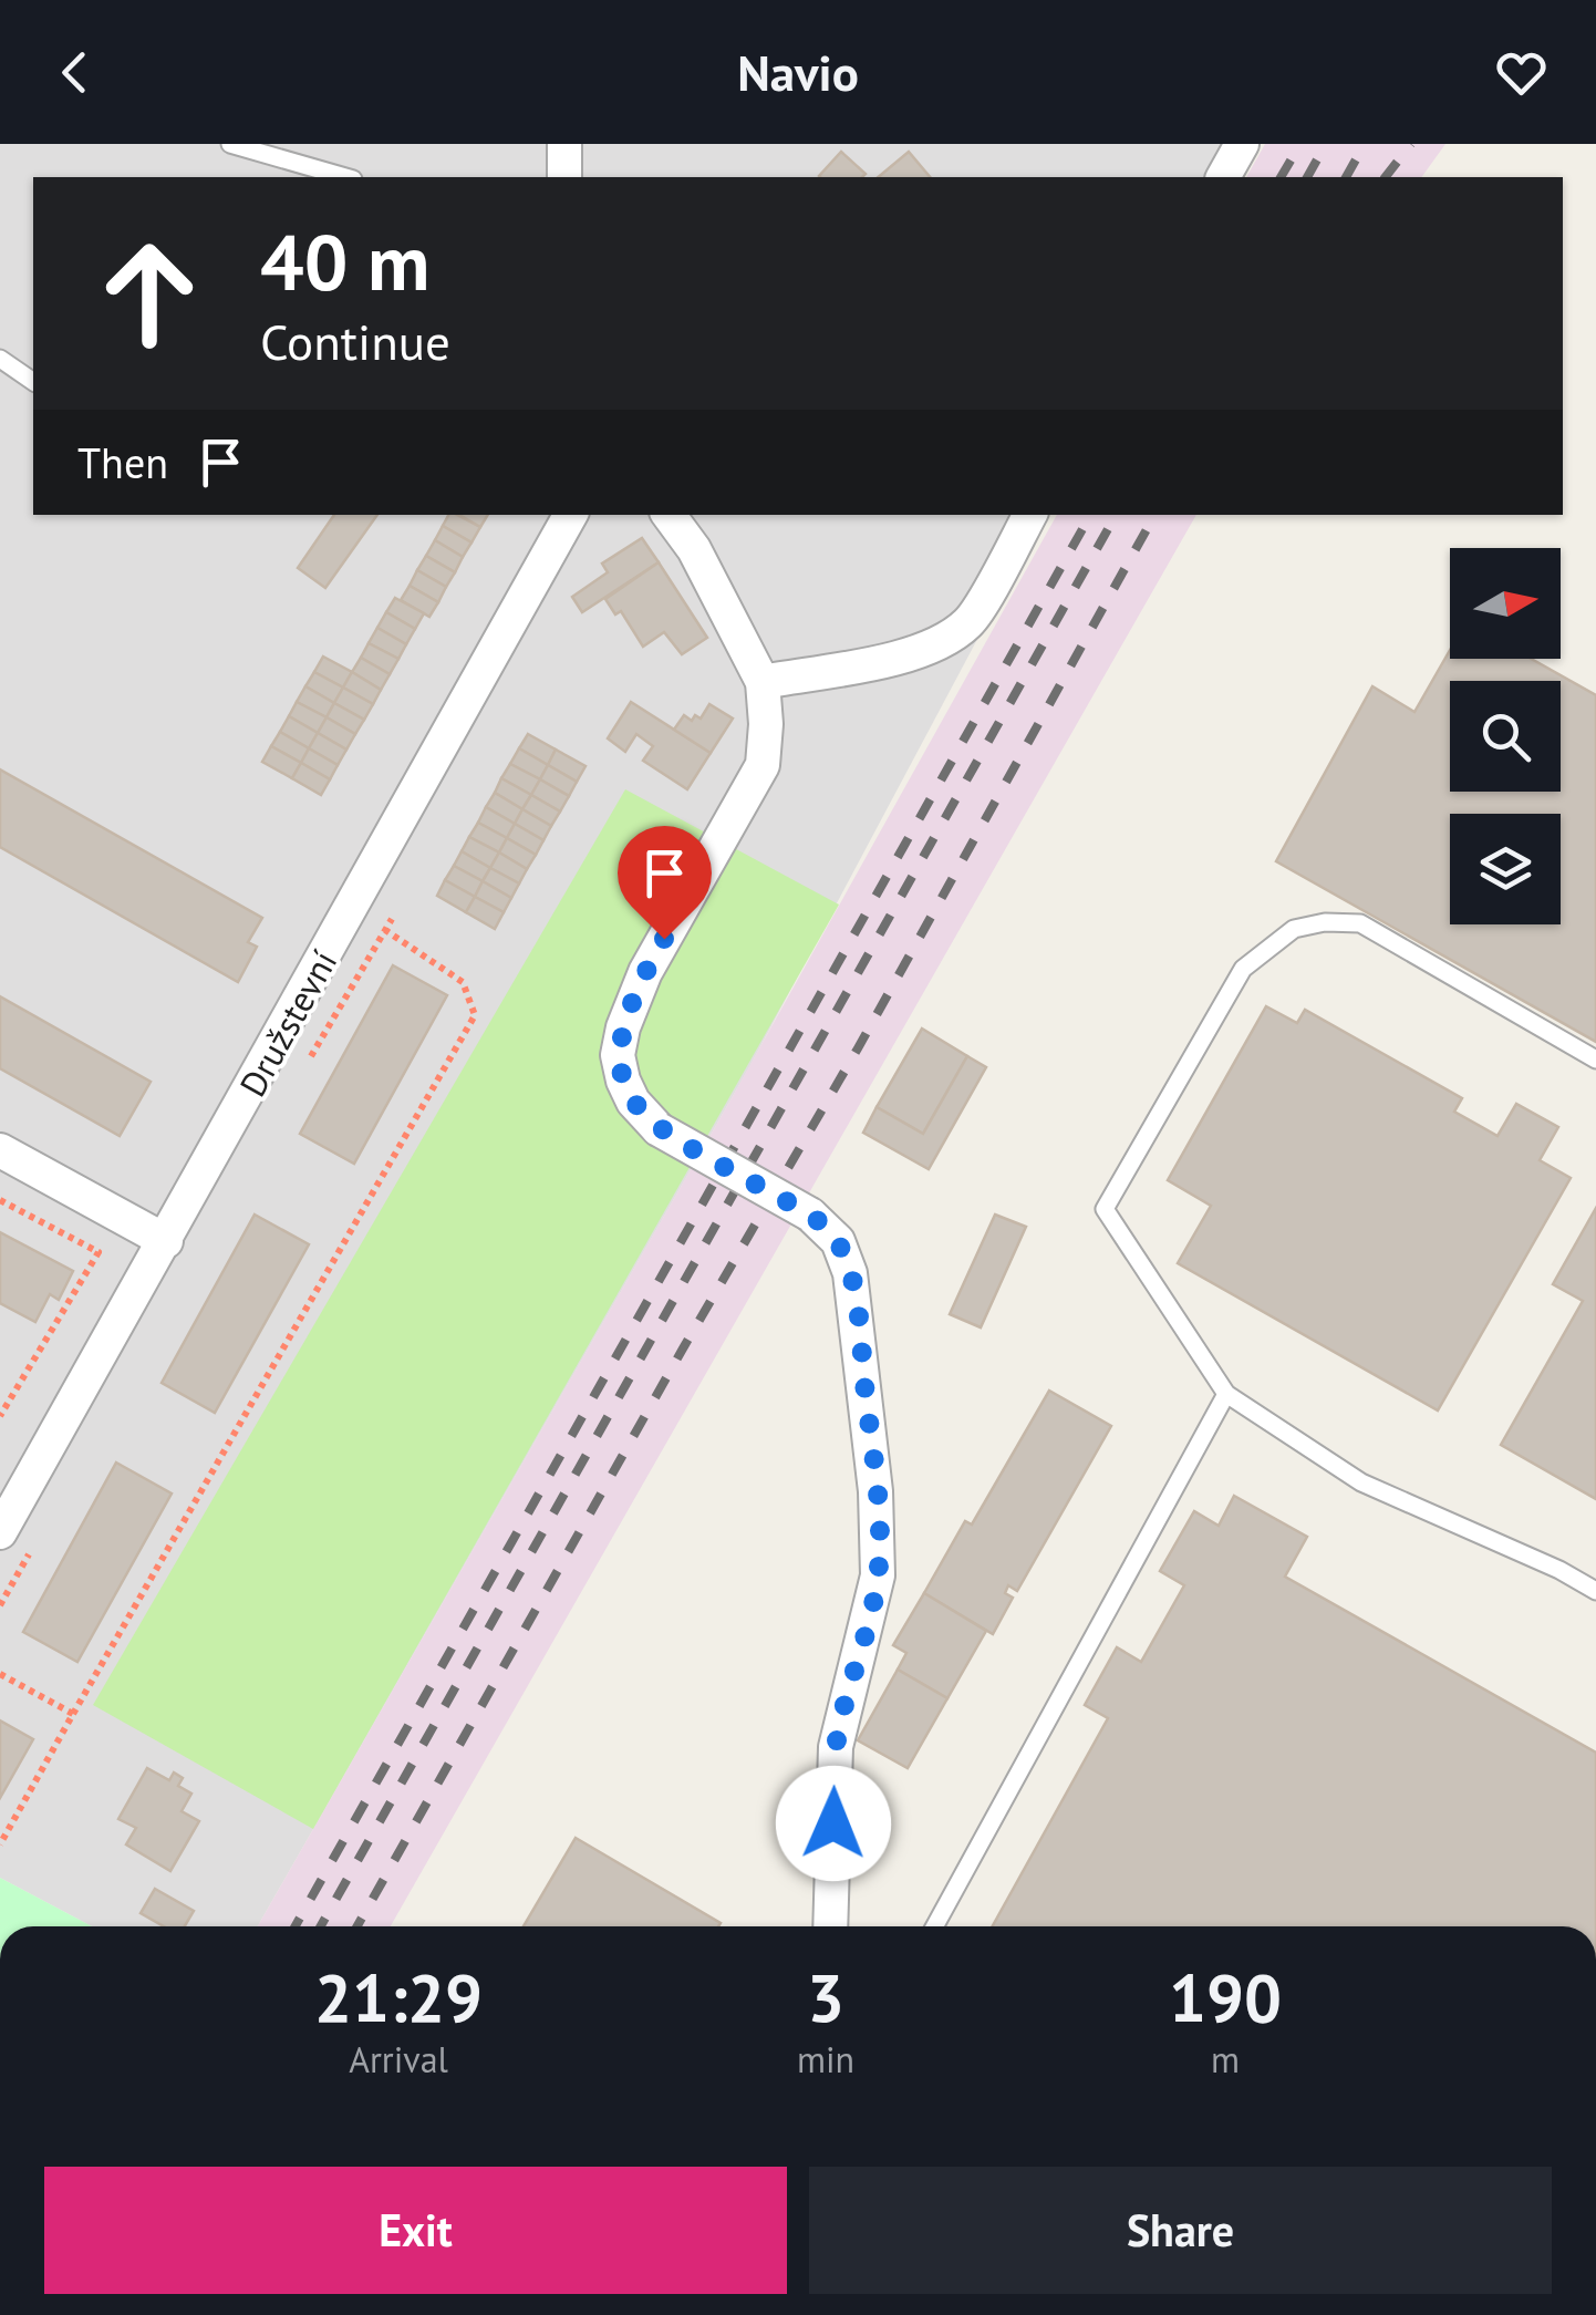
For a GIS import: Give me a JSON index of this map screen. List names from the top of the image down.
{
  "streets": {
    "street": ["Družstevní"]
  },
  "north": "right",
  "page": {
    "header": "Navio",
    "turn": ["40 m", "Continue"],
    "then": "Then",
    "eta": [
      "21:29",
      "Arrival",
      "3",
      "min",
      "190",
      "m"
    ],
    "buttons": ["Exit", "Share"]
  }
}
